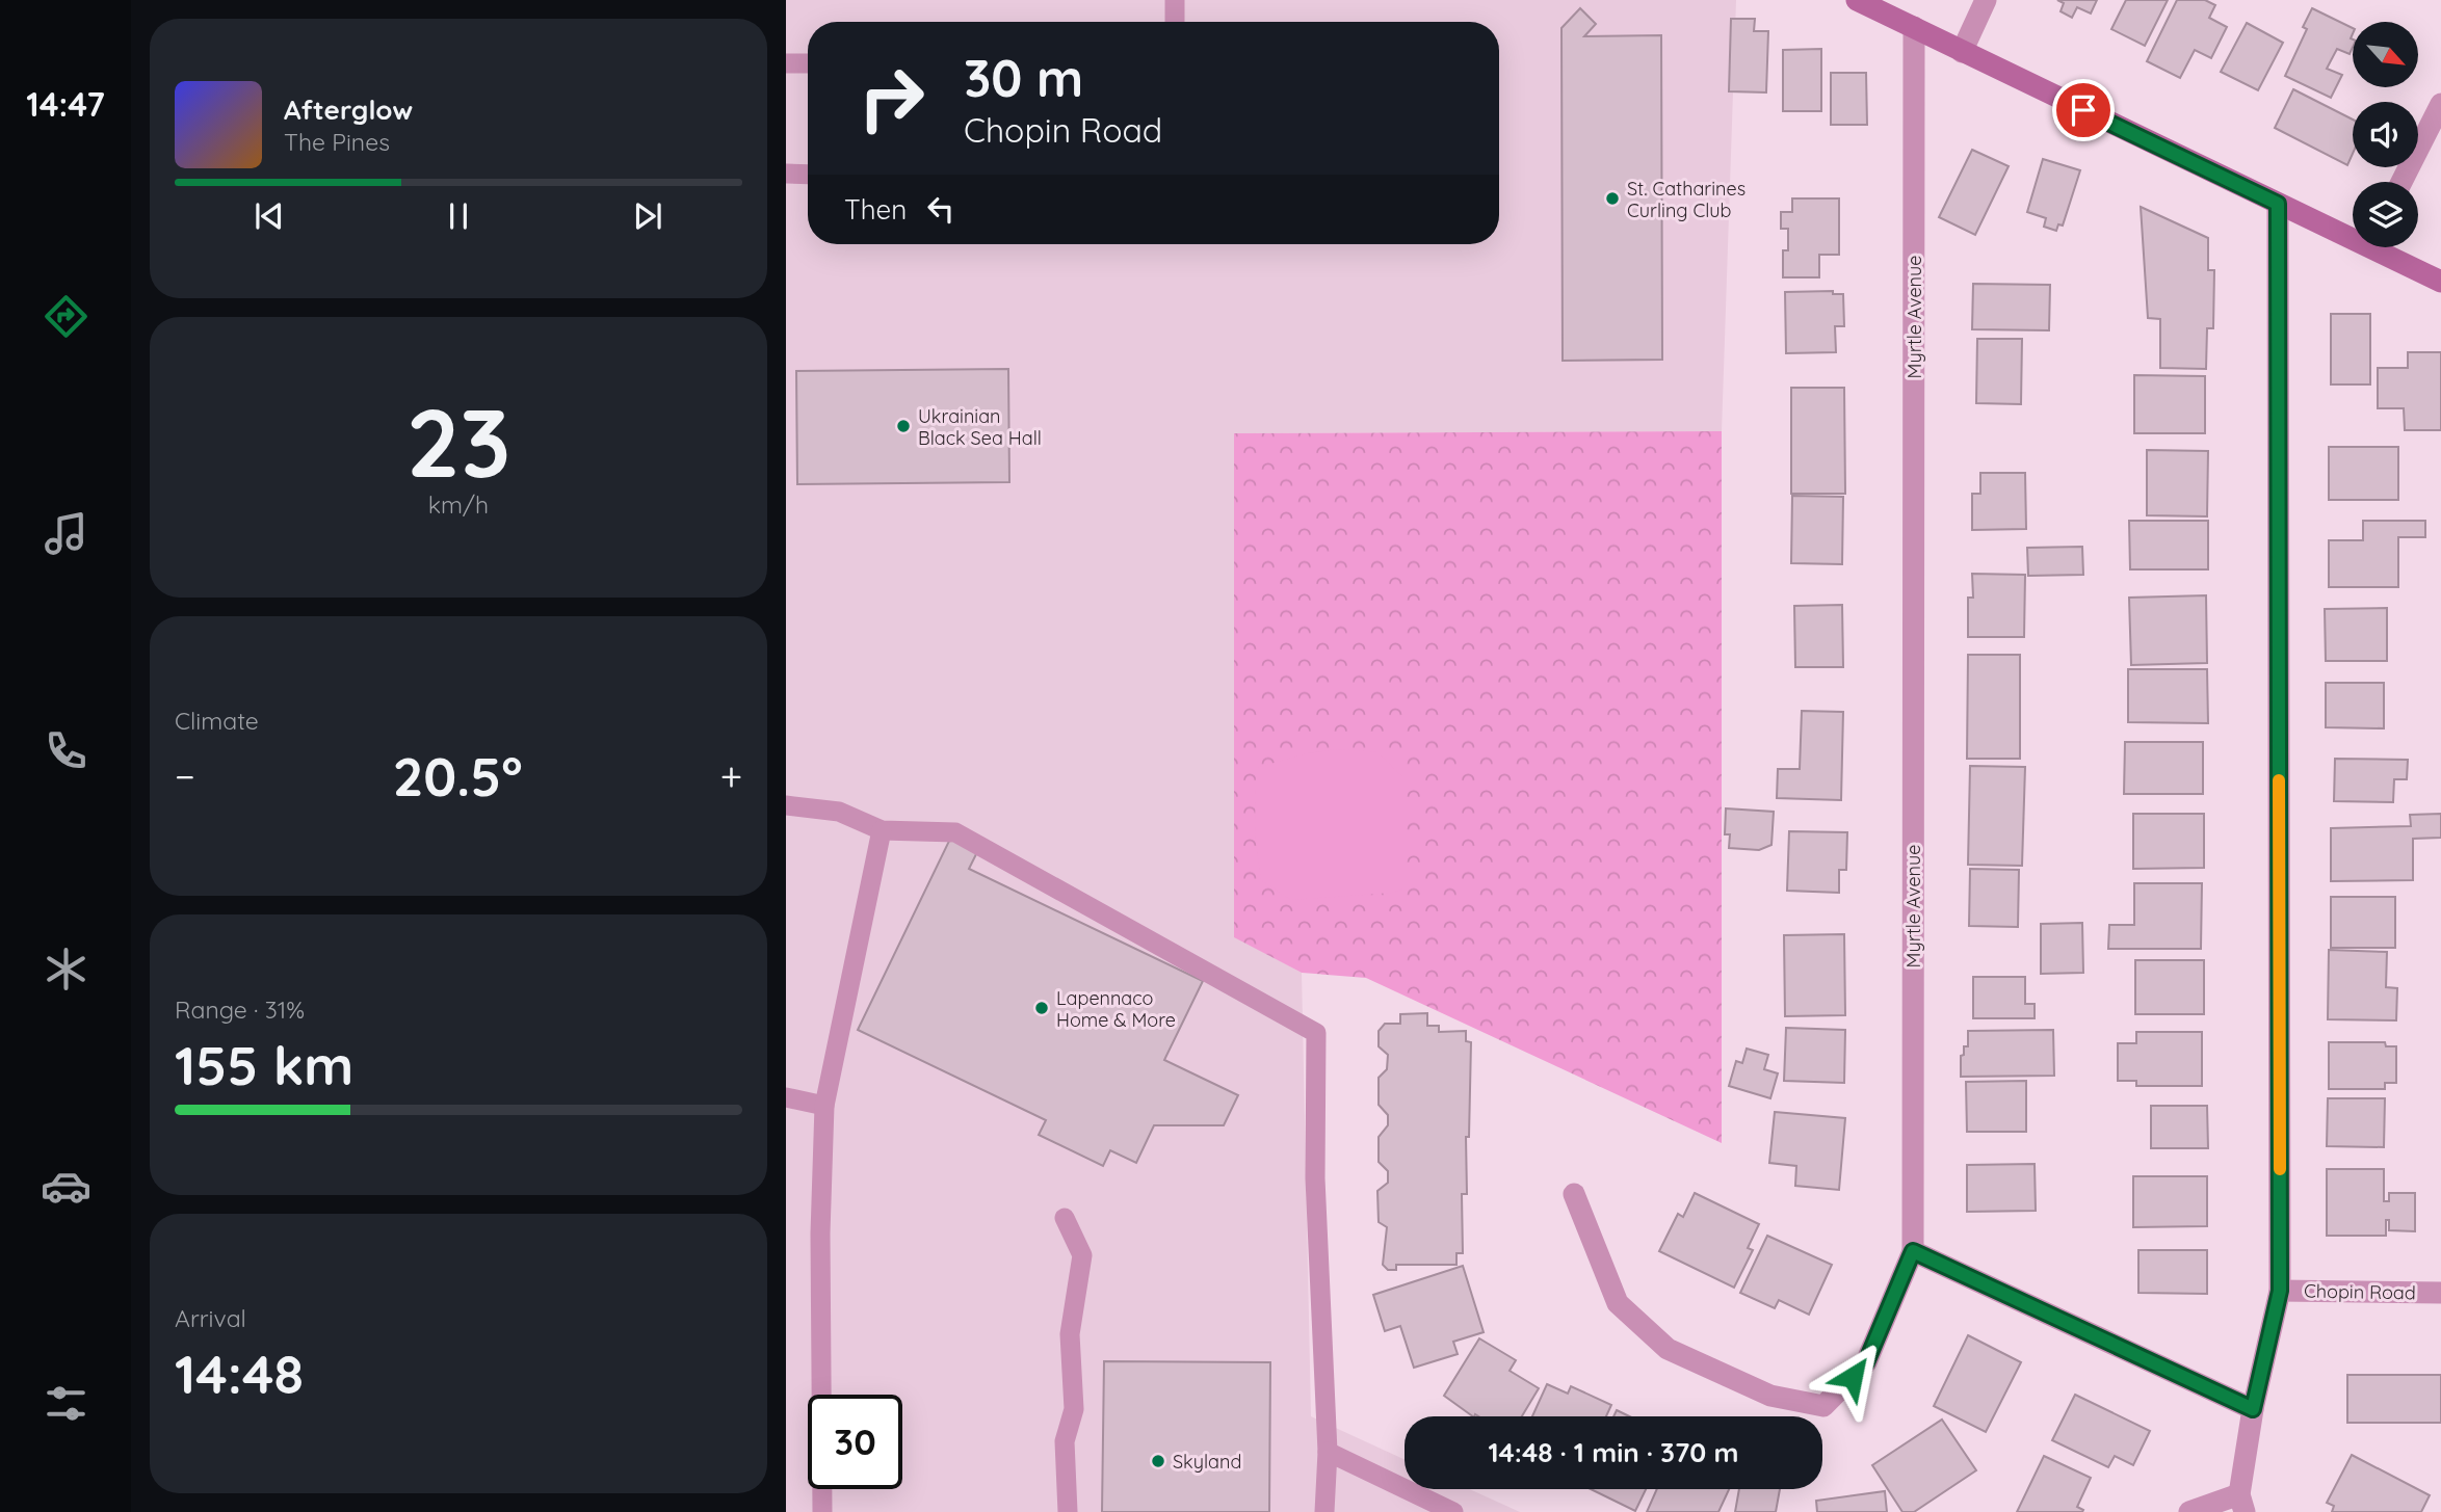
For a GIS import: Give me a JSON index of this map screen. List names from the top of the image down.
{
  "streets": {
    "street": ["Myrtle Avenue", "Chopin Road"]
  },
  "places": [
    "St. Catharines Curling Club",
    "Ukrainian Black Sea Hall",
    "Lapennaco Home & More",
    "Skyland"
  ],
  "north": "bottom right",
  "page": {
    "tabs": "14:47",
    "turn": ["30 m", "Chopin Road"],
    "song": ["Afterglow", "The Pines"],
    "then": "Then",
    "tile": [
      ["23", "km/h"],
      "Climate",
      ["Range · 31%", "155 km"],
      ["Arrival", "14:48"]
    ],
    "heat": ["−", "20.5°", "+"],
    "limit": "30",
    "trip": "14:48 · 1 min · 370 m"
  }
}
